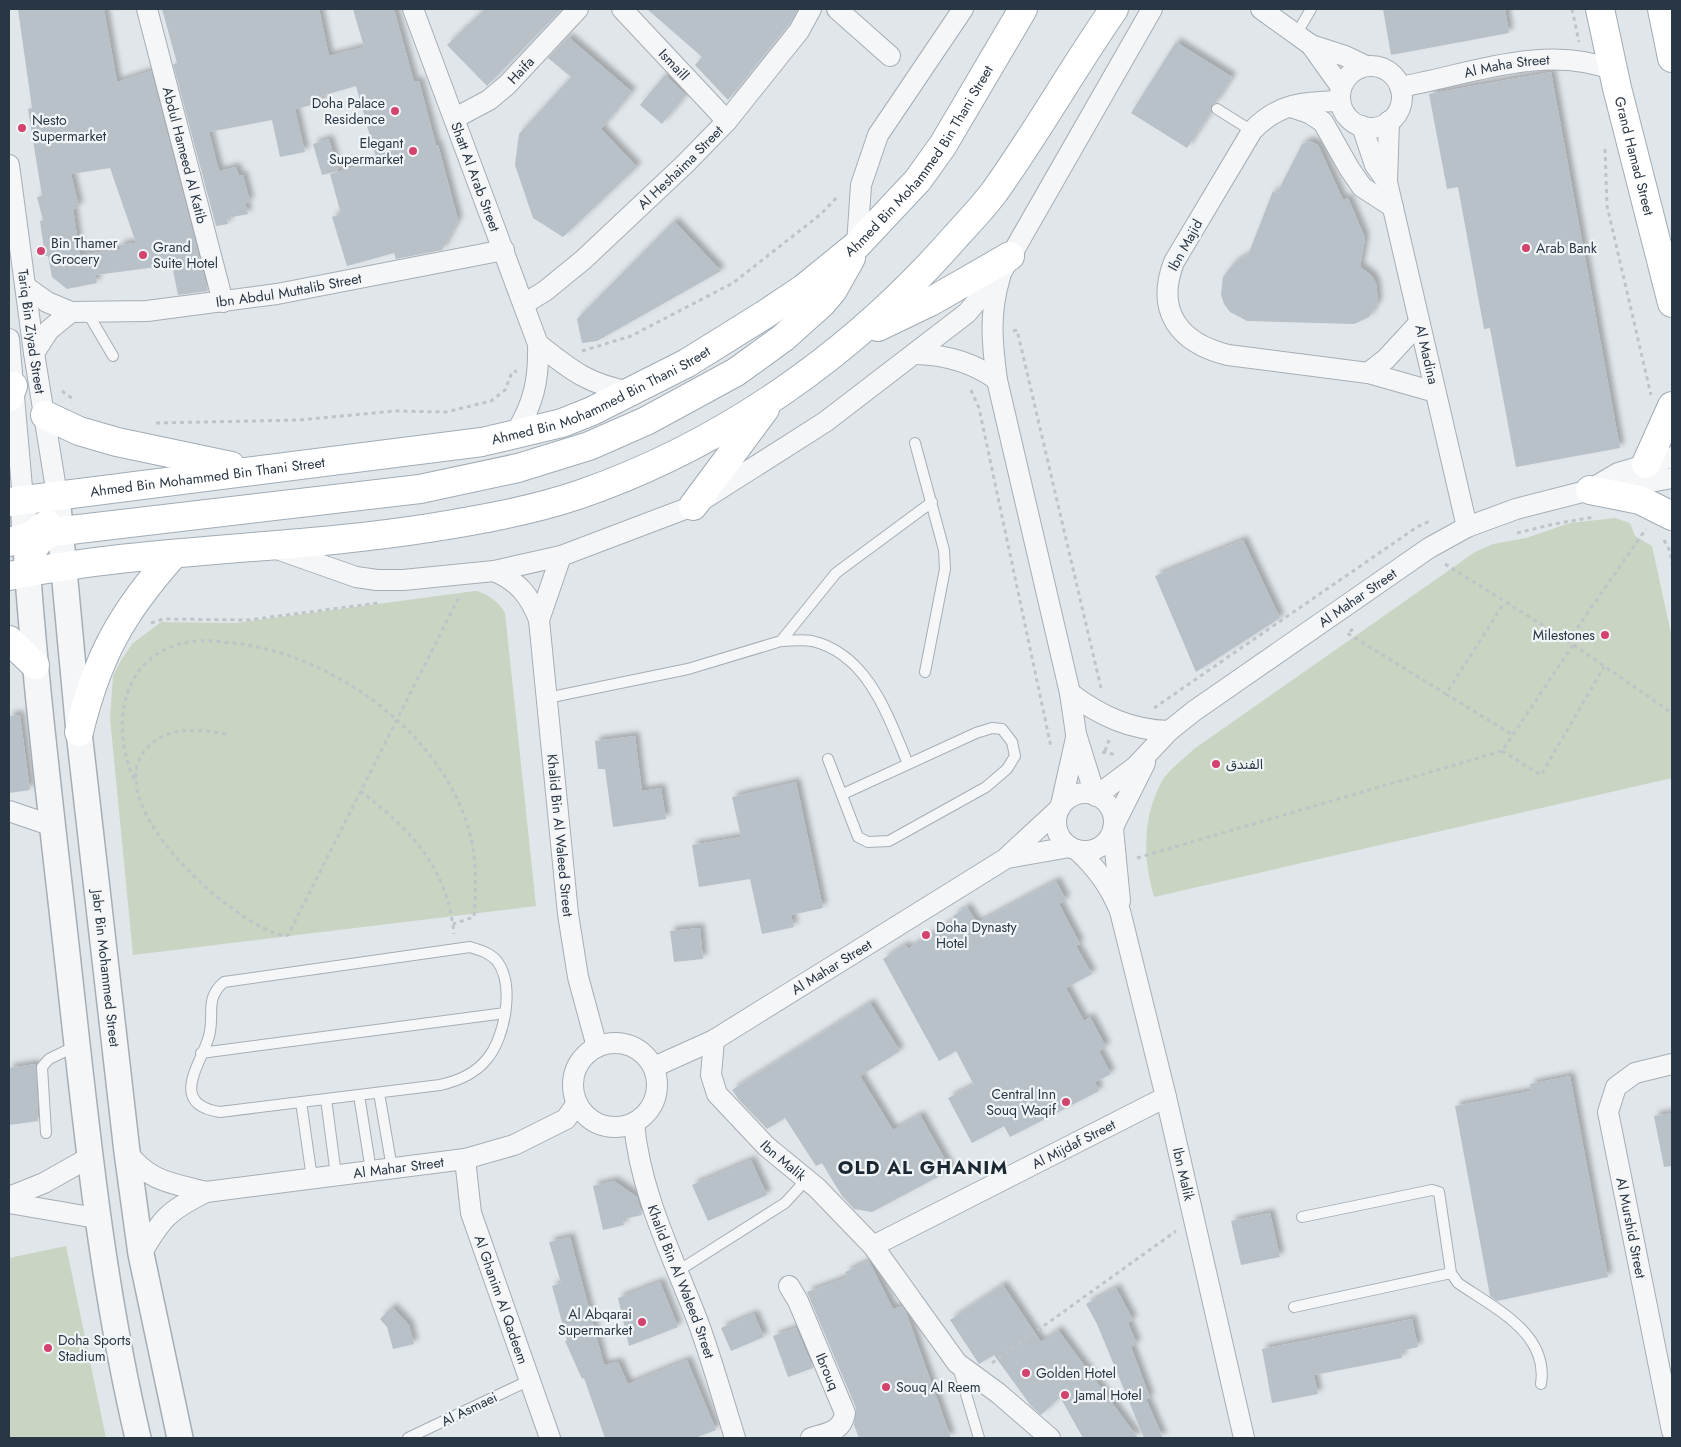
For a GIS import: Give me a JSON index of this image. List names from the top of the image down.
{
  "streets": {
    "main road": ["Grand Hamad Street", "Ahmed Bin Mohammed Bin Thani Street"],
    "street": [
      "Ismaill",
      "Al Maha Street",
      "Haifa",
      "Abdul Hameed Al Katib",
      "Al Heshaima Street",
      "Shatt Al Arab Street",
      "Ibn Majid",
      "Ibn Abdul Muttalib Street",
      "Tariq Bin Ziyad Street",
      "Al Madina",
      "Al Mahar Street",
      "Khalid Bin Al Waleed Street",
      "Jabr Bin Mohammed Street",
      "Al Mijdaf Street",
      "Ibn Malik",
      "Al Murshid Street",
      "Al Ghanim Al Qadeem",
      "Ibrouq"
    ],
    "lane": ["Al Asmaei"]
  },
  "crossings": [
    ["Ismaill", "Al Heshaima Street"],
    ["Al Maha Street", "Grand Hamad Street"],
    ["Al Maha Street", "Ibn Majid"],
    ["Al Maha Street", "Al Madina"],
    ["Haifa", "Shatt Al Arab Street"],
    ["Abdul Hameed Al Katib", "Ibn Abdul Muttalib Street"],
    ["Ahmed Bin Mohammed Bin Thani Street", "Shatt Al Arab Street"],
    ["Ahmed Bin Mohammed Bin Thani Street", "Tariq Bin Ziyad Street"],
    ["Ahmed Bin Mohammed Bin Thani Street", "Jabr Bin Mohammed Street"],
    ["Al Heshaima Street", "Shatt Al Arab Street"],
    ["Shatt Al Arab Street", "Ibn Abdul Muttalib Street"],
    ["Ibn Majid", "Al Madina"],
    ["Ibn Abdul Muttalib Street", "Tariq Bin Ziyad Street"],
    ["Tariq Bin Ziyad Street", "Jabr Bin Mohammed Street"],
    ["Al Madina", "Al Mahar Street"],
    ["Al Mahar Street", "Khalid Bin Al Waleed Street"],
    ["Al Mahar Street", "Jabr Bin Mohammed Street"],
    ["Al Mahar Street", "Ibn Malik"],
    ["Al Mahar Street", "Al Ghanim Al Qadeem"],
    ["Al Mijdaf Street", "Ibn Malik"],
    ["Al Ghanim Al Qadeem", "Al Asmaei"]
  ],
  "districts": ["OLD AL GHANIM"],
  "places": [
    "Doha Palace Residence",
    "Nesto Supermarket",
    "Elegant Supermarket",
    "Arab Bank",
    "Bin Thamer Grocery",
    "Grand Suite Hotel",
    "Milestones",
    "الفندق",
    "Doha Dynasty Hotel",
    "Central Inn Souq Waqif",
    "Al Abqarai Supermarket",
    "Doha Sports Stadium",
    "Golden Hotel",
    "Souq Al Reem",
    "Jamal Hotel"
  ]
}
